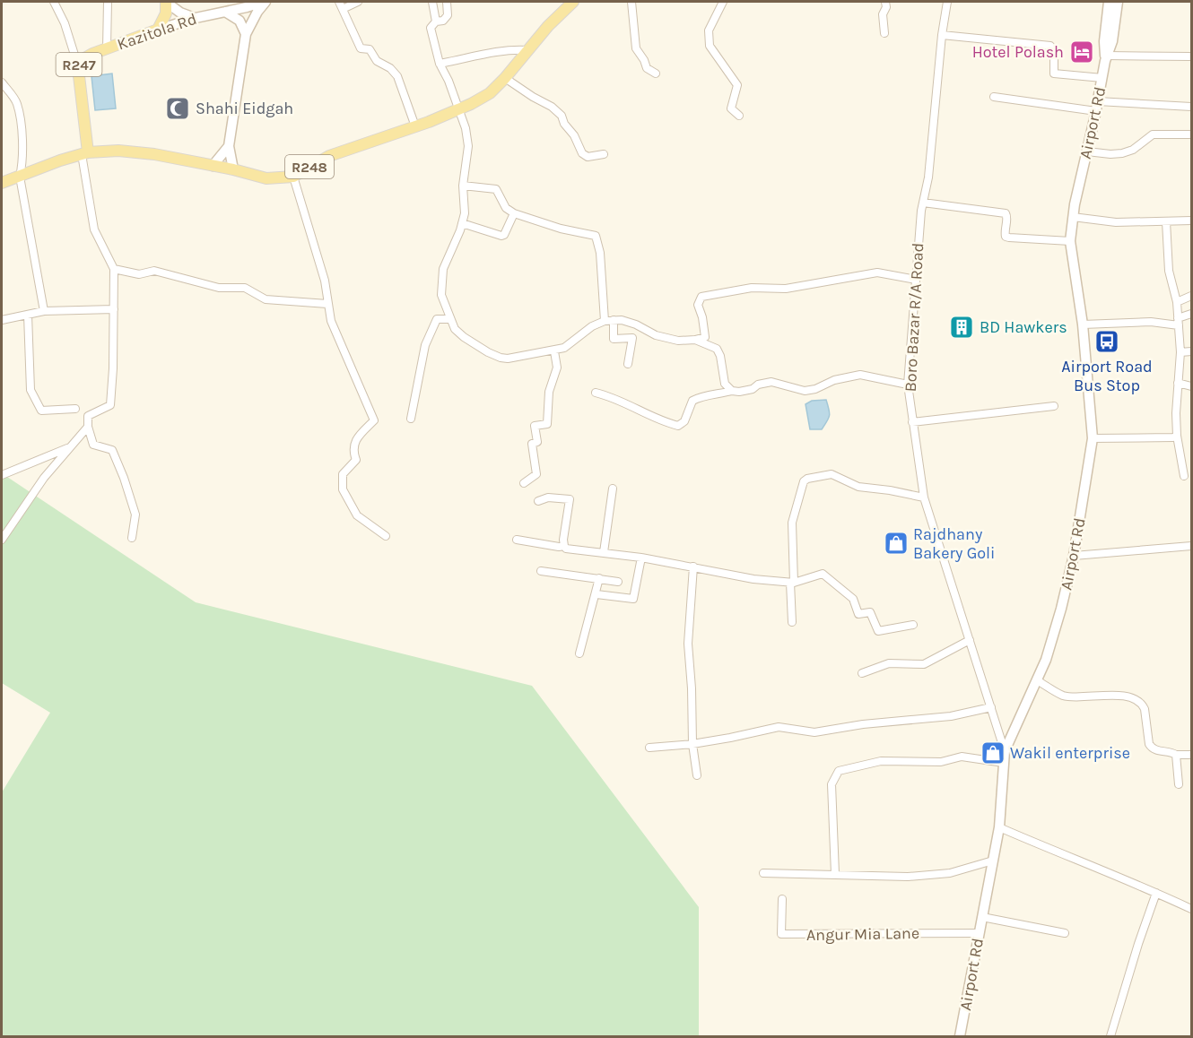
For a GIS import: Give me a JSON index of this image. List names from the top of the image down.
{
  "streets": {
    "main road": [
      "Kazitola Rd",
      "R247",
      "Airport Rd",
      "R248"
    ],
    "street": ["Boro Bazar R/A Road", "Angur Mia Lane"]
  },
  "crossings": [
    ["Kazitola Rd", "R247"],
    ["R247", "R248"],
    ["Airport Rd", "Boro Bazar R/A Road"],
    ["Airport Rd", "Angur Mia Lane"]
  ],
  "places": {
    "hotel": ["Hotel Polash"],
    "mosque": ["Shahi Eidgah"],
    "building": ["BD Hawkers"],
    "bus stop": ["Airport Road Bus Stop"],
    "shop": ["Rajdhany Bakery Goli", "Wakil enterprise"]
  }
}
